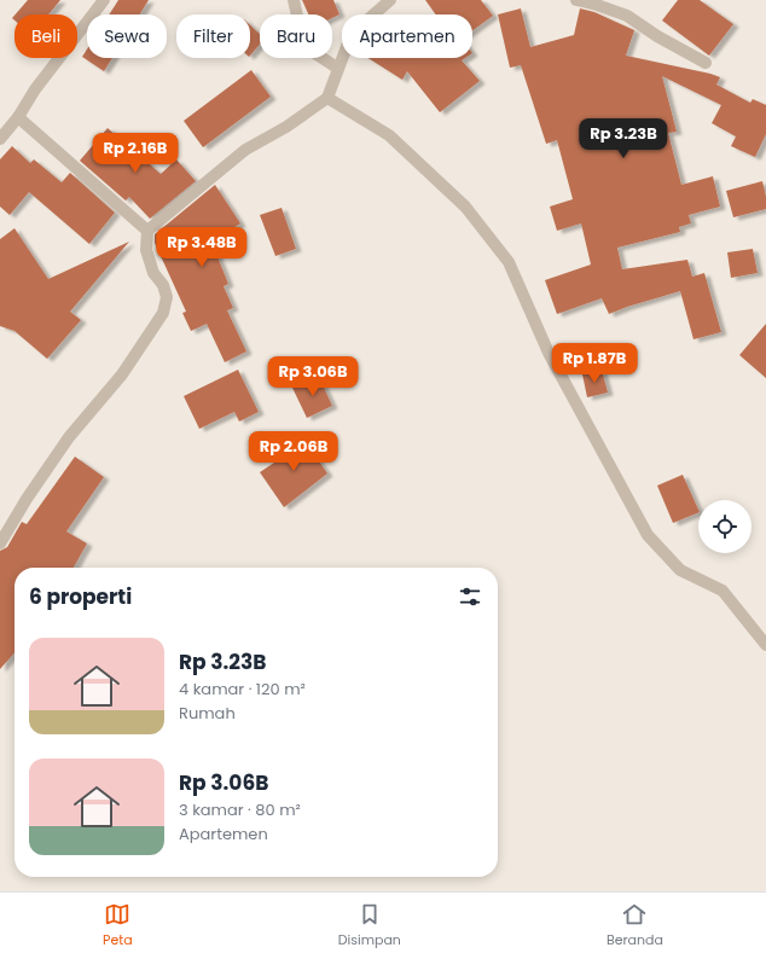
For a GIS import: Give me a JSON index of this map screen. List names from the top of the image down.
{
  "page": {
    "chip": [
      "Beli",
      "Sewa",
      "Filter",
      "Baru",
      "Apartemen"
    ],
    "price": [
      "Rp 3.23B",
      "Rp 2.16B",
      "Rp 3.48B",
      "Rp 1.87B",
      "Rp 3.06B",
      "Rp 2.06B"
    ],
    "heading": "6 properti",
    "list": [
      {
        "name": "Rp 3.23B",
        "note": "4 kamar · 120 m² · Rumah"
      },
      {
        "name": "Rp 3.06B",
        "note": "3 kamar · 80 m² · Apartemen"
      }
    ],
    "tabs": ["Peta", "Disimpan", "Beranda"]
  }
}
